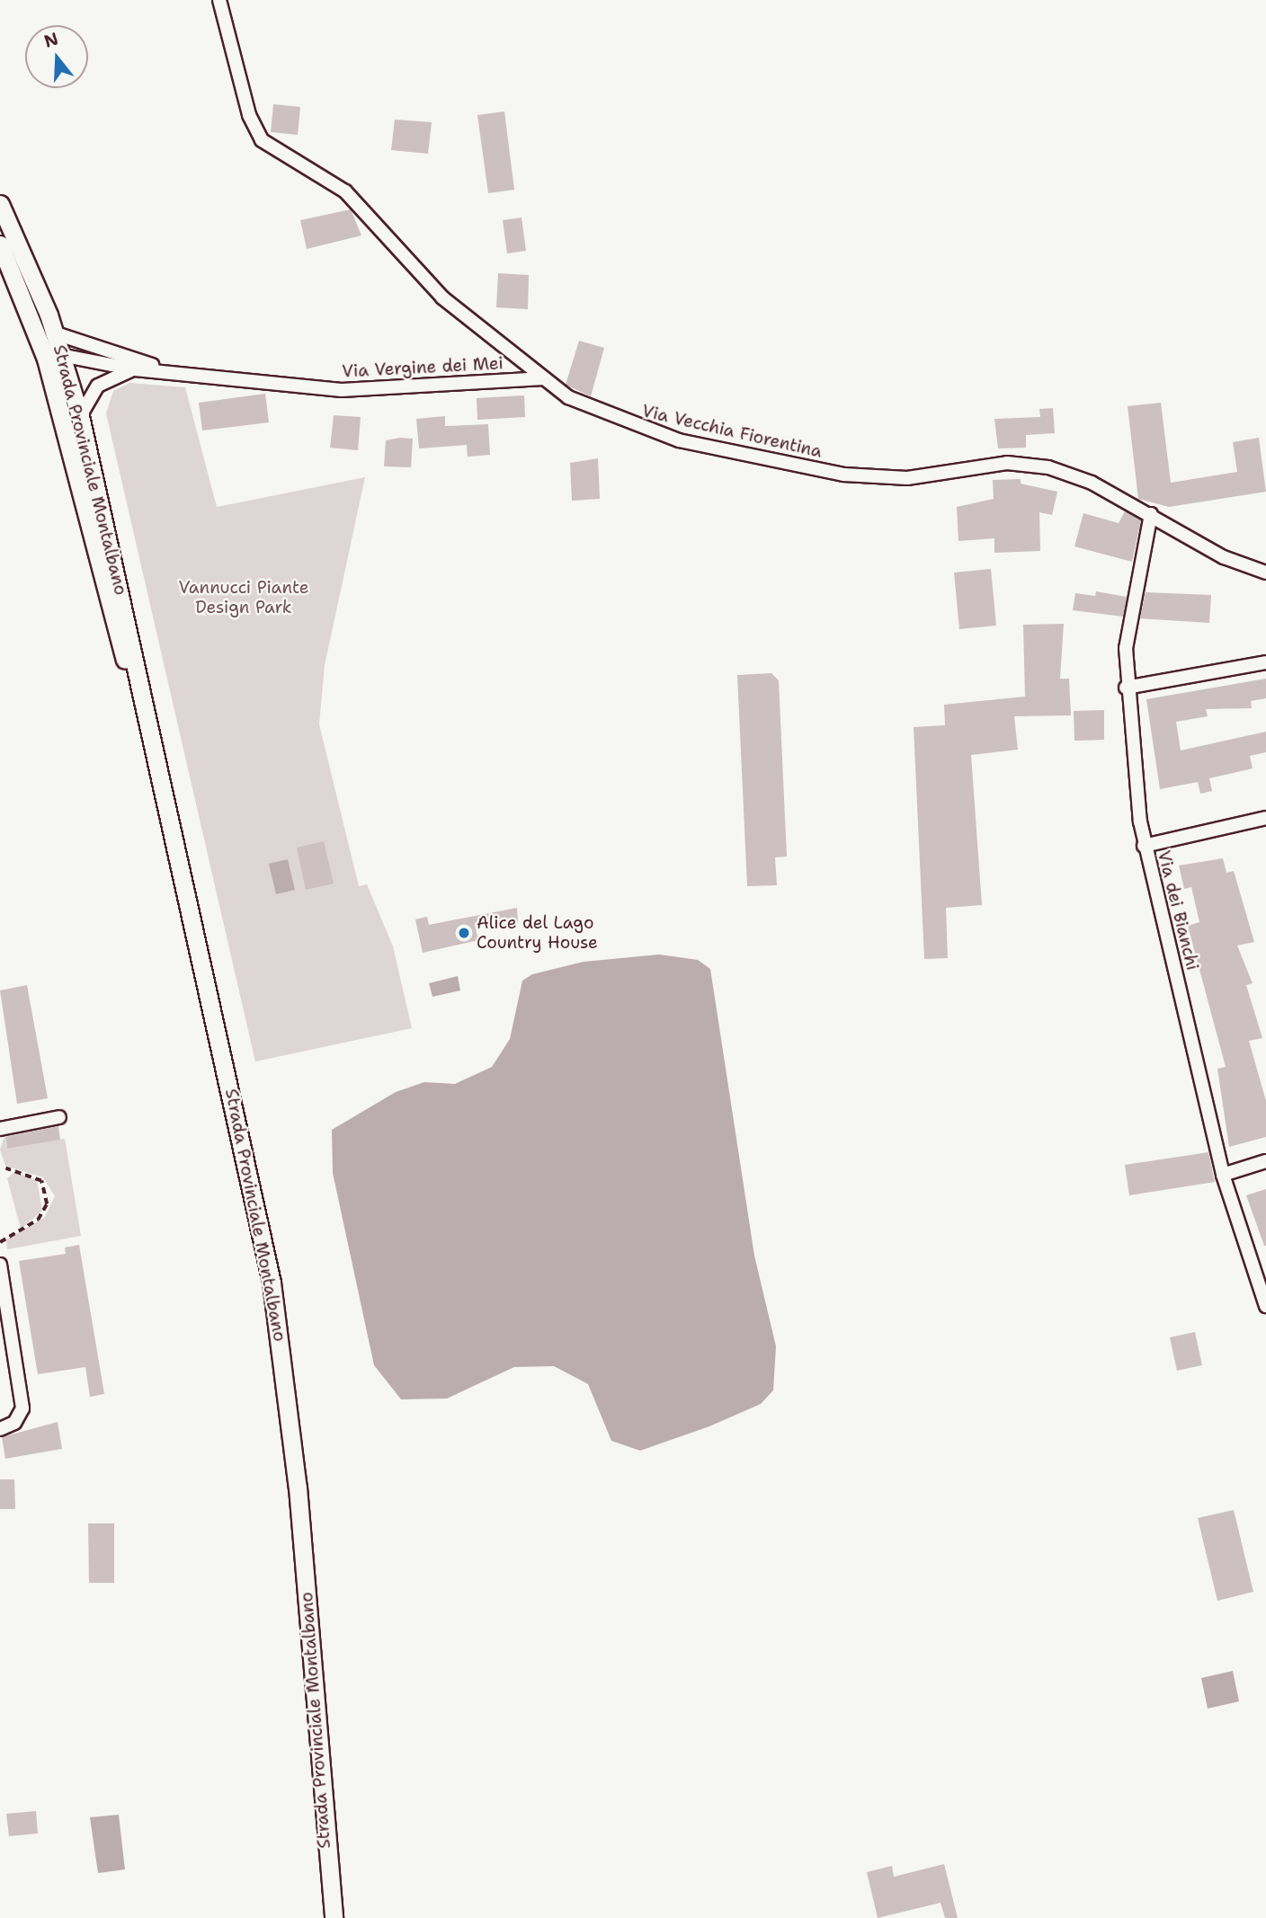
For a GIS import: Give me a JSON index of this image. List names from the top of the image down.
{
  "streets": {
    "main road": ["Strada Provinciale Montalbano"],
    "street": ["Via Vergine dei Mei", "Via Vecchia Fiorentina", "Via dei Bianchi"]
  },
  "crossings": [
    ["Via Vergine dei Mei", "Via Vecchia Fiorentina"],
    ["Via Vergine dei Mei", "Strada Provinciale Montalbano"],
    ["Via Vecchia Fiorentina", "Via dei Bianchi"]
  ],
  "parks": ["Vannucci Piante Design Park"],
  "places": ["Alice del Lago Country House"],
  "north": "top"
}
